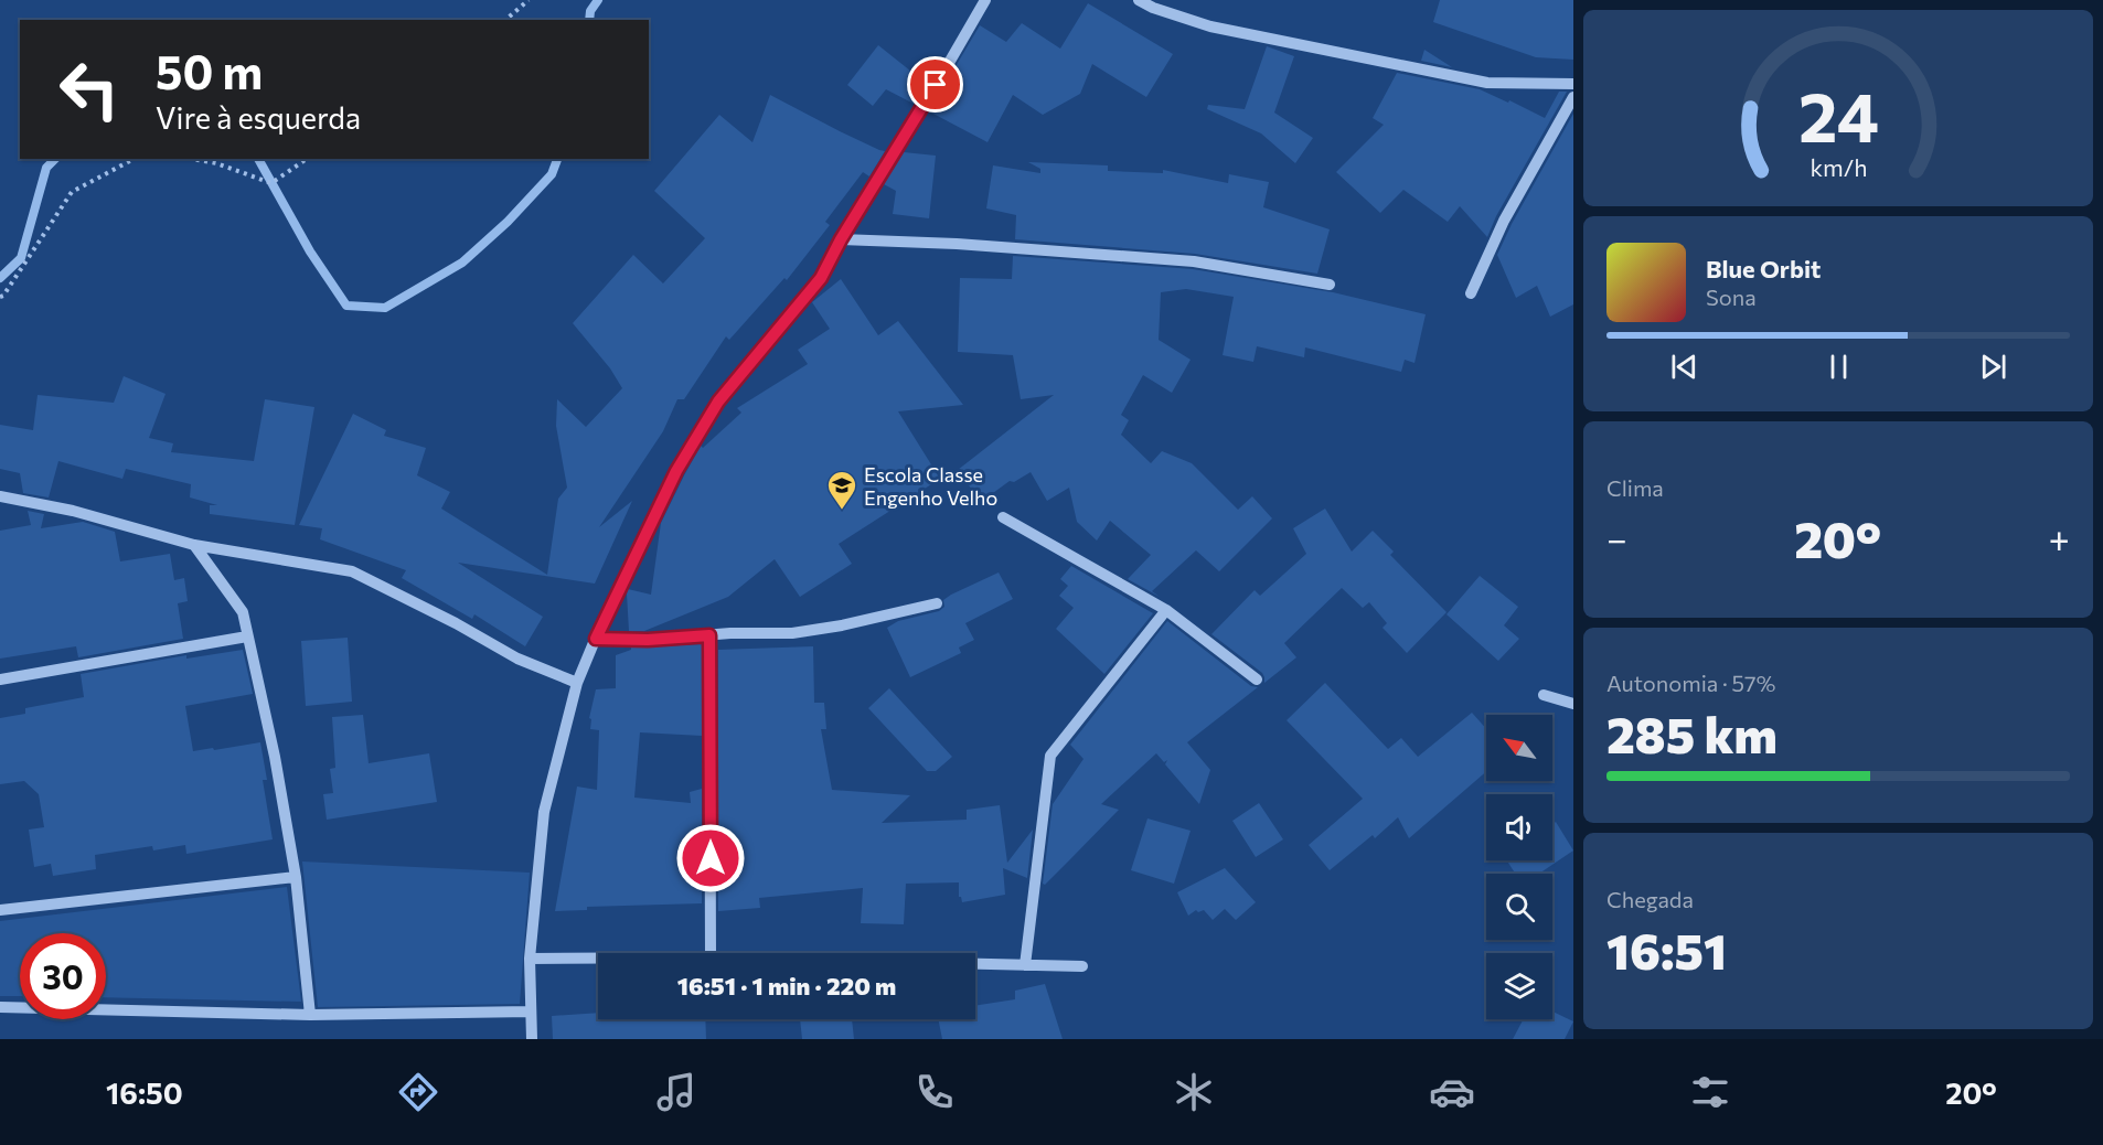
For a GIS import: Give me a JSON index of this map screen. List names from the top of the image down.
{
  "places": {
    "school or university": ["Escola Classe Engenho Velho"]
  },
  "north": "top left",
  "page": {
    "turn": ["50 m", "Vire à esquerda"],
    "song": ["Blue Orbit", "Sona"],
    "tile": [
      "Clima",
      ["Autonomia · 57%", "285 km"],
      ["Chegada", "16:51"]
    ],
    "heat": ["−", "20°", "+"],
    "limit": "30",
    "trip": "16:51 · 1 min · 220 m",
    "tabs": ["16:50", "20°"],
    "gauge": ["24", "km/h"]
  }
}
